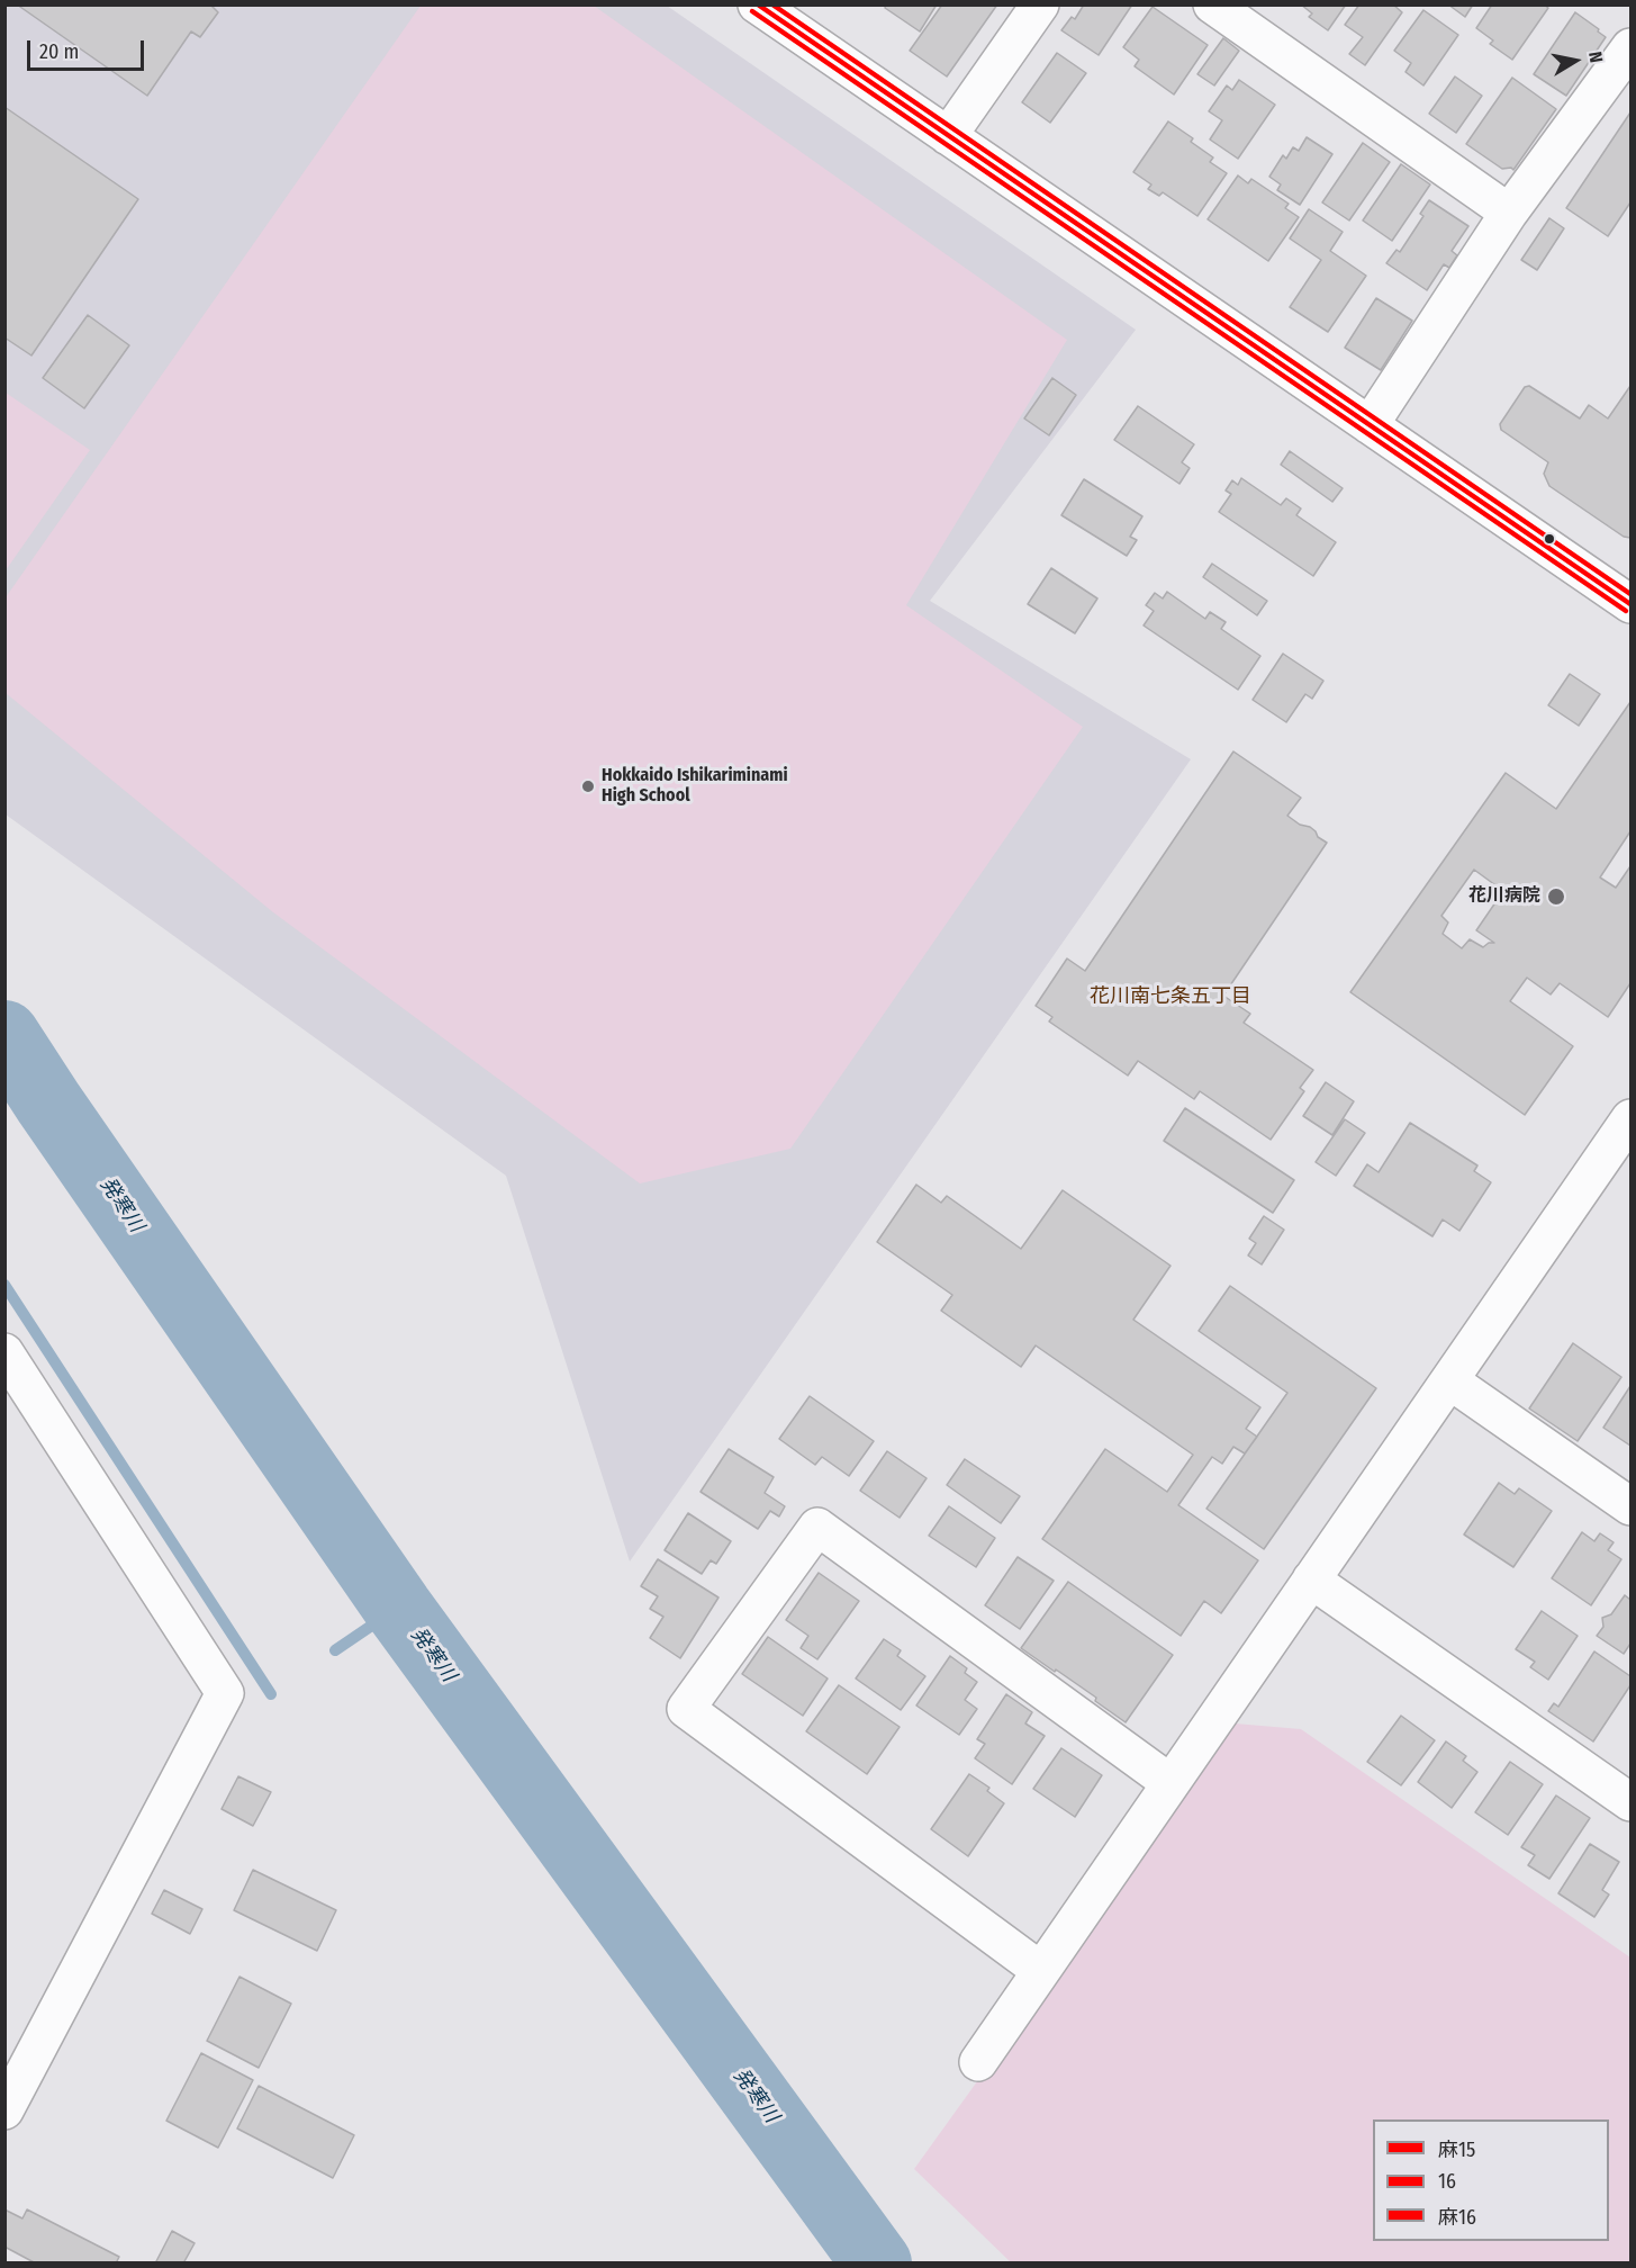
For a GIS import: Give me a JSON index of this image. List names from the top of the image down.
{
  "districts": ["花川南七条五丁目"],
  "water": ["発寒川"],
  "places": ["Hokkaido Ishikariminami High School", "花川病院"],
  "lines": ["transit line 麻15", "transit line 麻16", "transit line 16"],
  "legend": ["麻15", "16", "麻16"],
  "scale_bar": "20 m",
  "north": "right"
}
